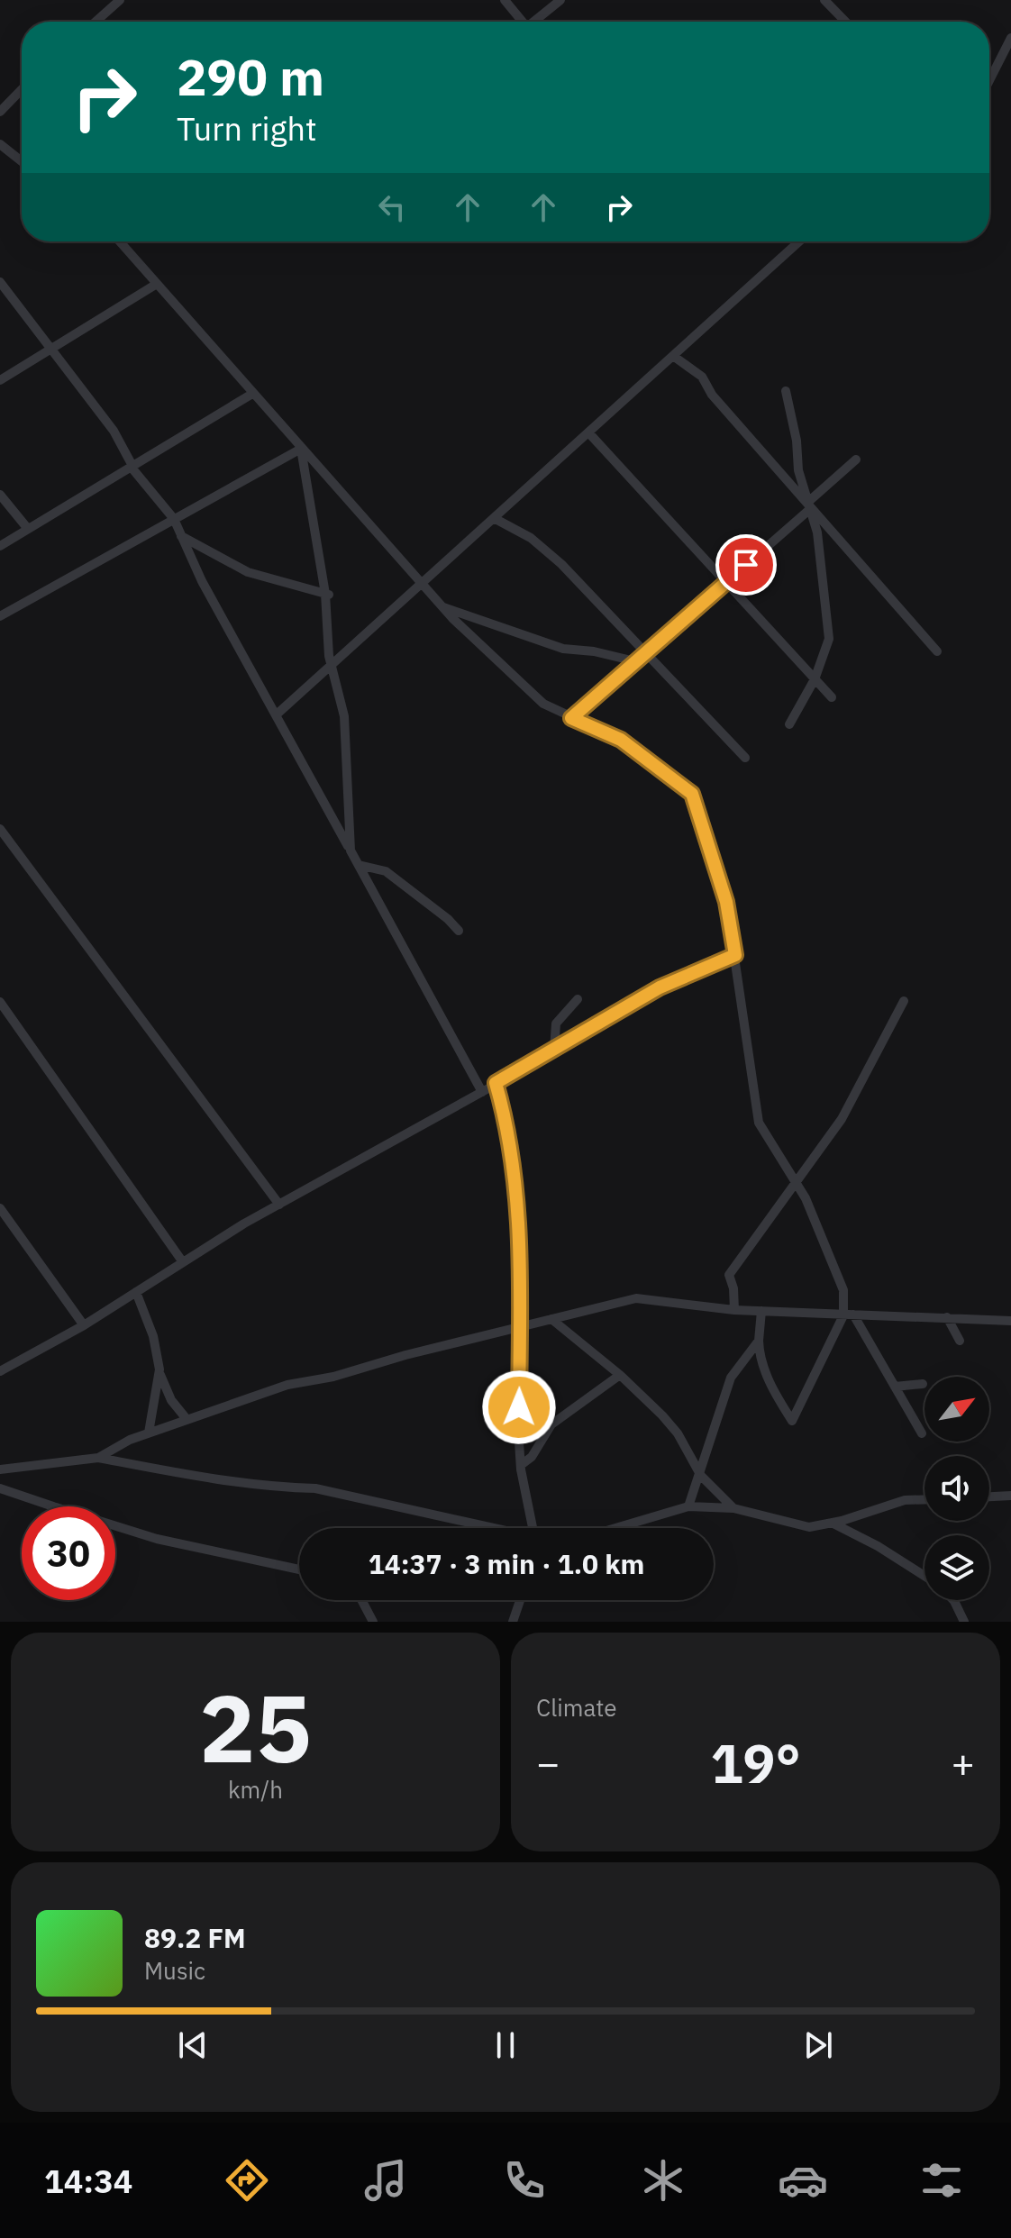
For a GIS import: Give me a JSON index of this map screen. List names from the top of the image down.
{
  "north": "top right",
  "page": {
    "turn": ["290 m", "Turn right"],
    "limit": "30",
    "trip": "14:37 · 3 min · 1.0 km",
    "tile": [
      ["25", "km/h"],
      "Climate"
    ],
    "heat": ["−", "19°", "+"],
    "song": ["89.2 FM", "Music"],
    "tabs": "14:34"
  }
}
